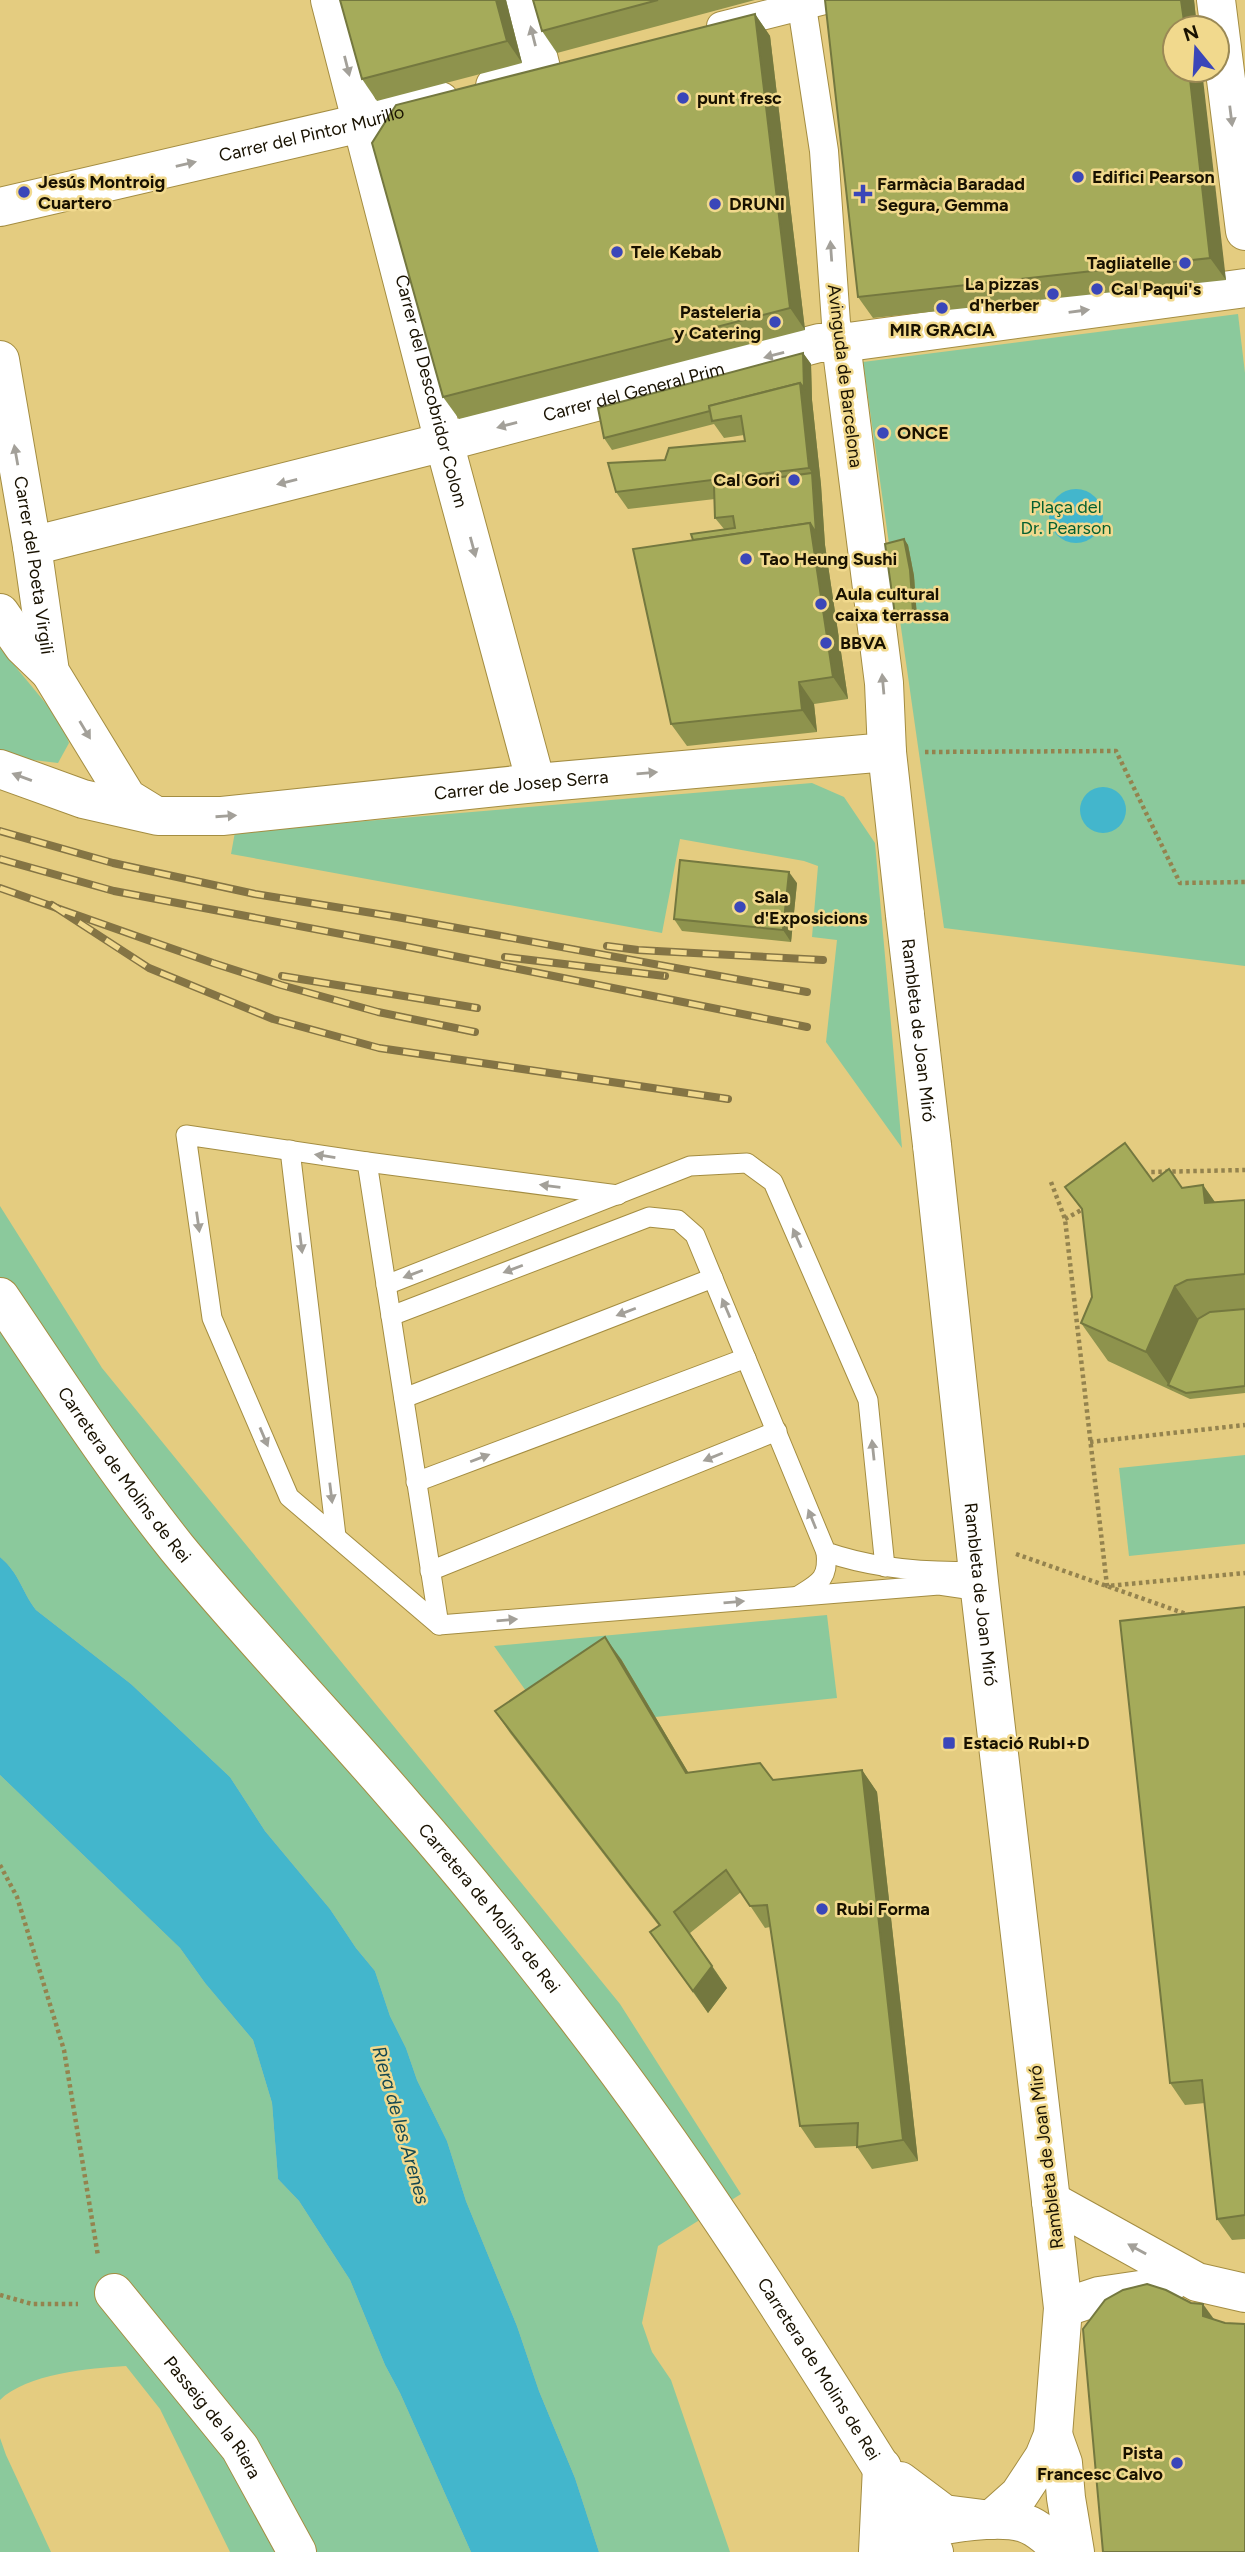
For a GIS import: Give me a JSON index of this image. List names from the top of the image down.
{
  "streets": {
    "street": [
      "Carrer del Pintor Murillo",
      "Avinguda de Barcelona",
      "Carrer del Descobridor Colom",
      "Carrer del General Prim",
      "Carrer del Poeta Virgili",
      "Carrer de Josep Serra",
      "Rambleta de Joan Miró",
      "Carretera de Molins de Rei",
      "Passeig de la Riera"
    ]
  },
  "crossings": [
    ["Carrer del Pintor Murillo", "Carrer del Descobridor Colom"],
    ["Avinguda de Barcelona", "Carrer del General Prim"],
    ["Avinguda de Barcelona", "Carrer de Josep Serra"],
    ["Avinguda de Barcelona", "Rambleta de Joan Miró"],
    ["Carrer del Descobridor Colom", "Carrer del General Prim"],
    ["Carrer del Descobridor Colom", "Carrer de Josep Serra"],
    ["Carrer del General Prim", "Carrer del Poeta Virgili"],
    ["Carrer del Poeta Virgili", "Carrer de Josep Serra"],
    ["Carrer de Josep Serra", "Rambleta de Joan Miró"]
  ],
  "one_way": [
    "Carrer del Pintor Murillo",
    "Avinguda de Barcelona",
    "Carrer del Descobridor Colom",
    "Carrer de Josep Serra"
  ],
  "water": ["Riera de les Arenes"],
  "parks": ["Plaça del Dr. Pearson"],
  "places": {
    "other": [
      "punt fresc",
      "Edifici Pearson",
      "Jesús Montroig Cuartero",
      "DRUNI",
      "Tele Kebab",
      "Tagliatelle",
      "Cal Paqui's",
      "La pizzas d'herber",
      "MIR GRACIA",
      "Pasteleria y Catering",
      "ONCE",
      "Cal Gori",
      "Tao Heung Sushi",
      "Aula cultural caixa terrassa",
      "BBVA",
      "Sala d'Exposicions",
      "Rubi Forma",
      "Pista Francesc Calvo"
    ],
    "health": ["Farmàcia Baradad Segura, Gemma"],
    "transit": ["Estació RubI+D"]
  },
  "north": "top"
}
